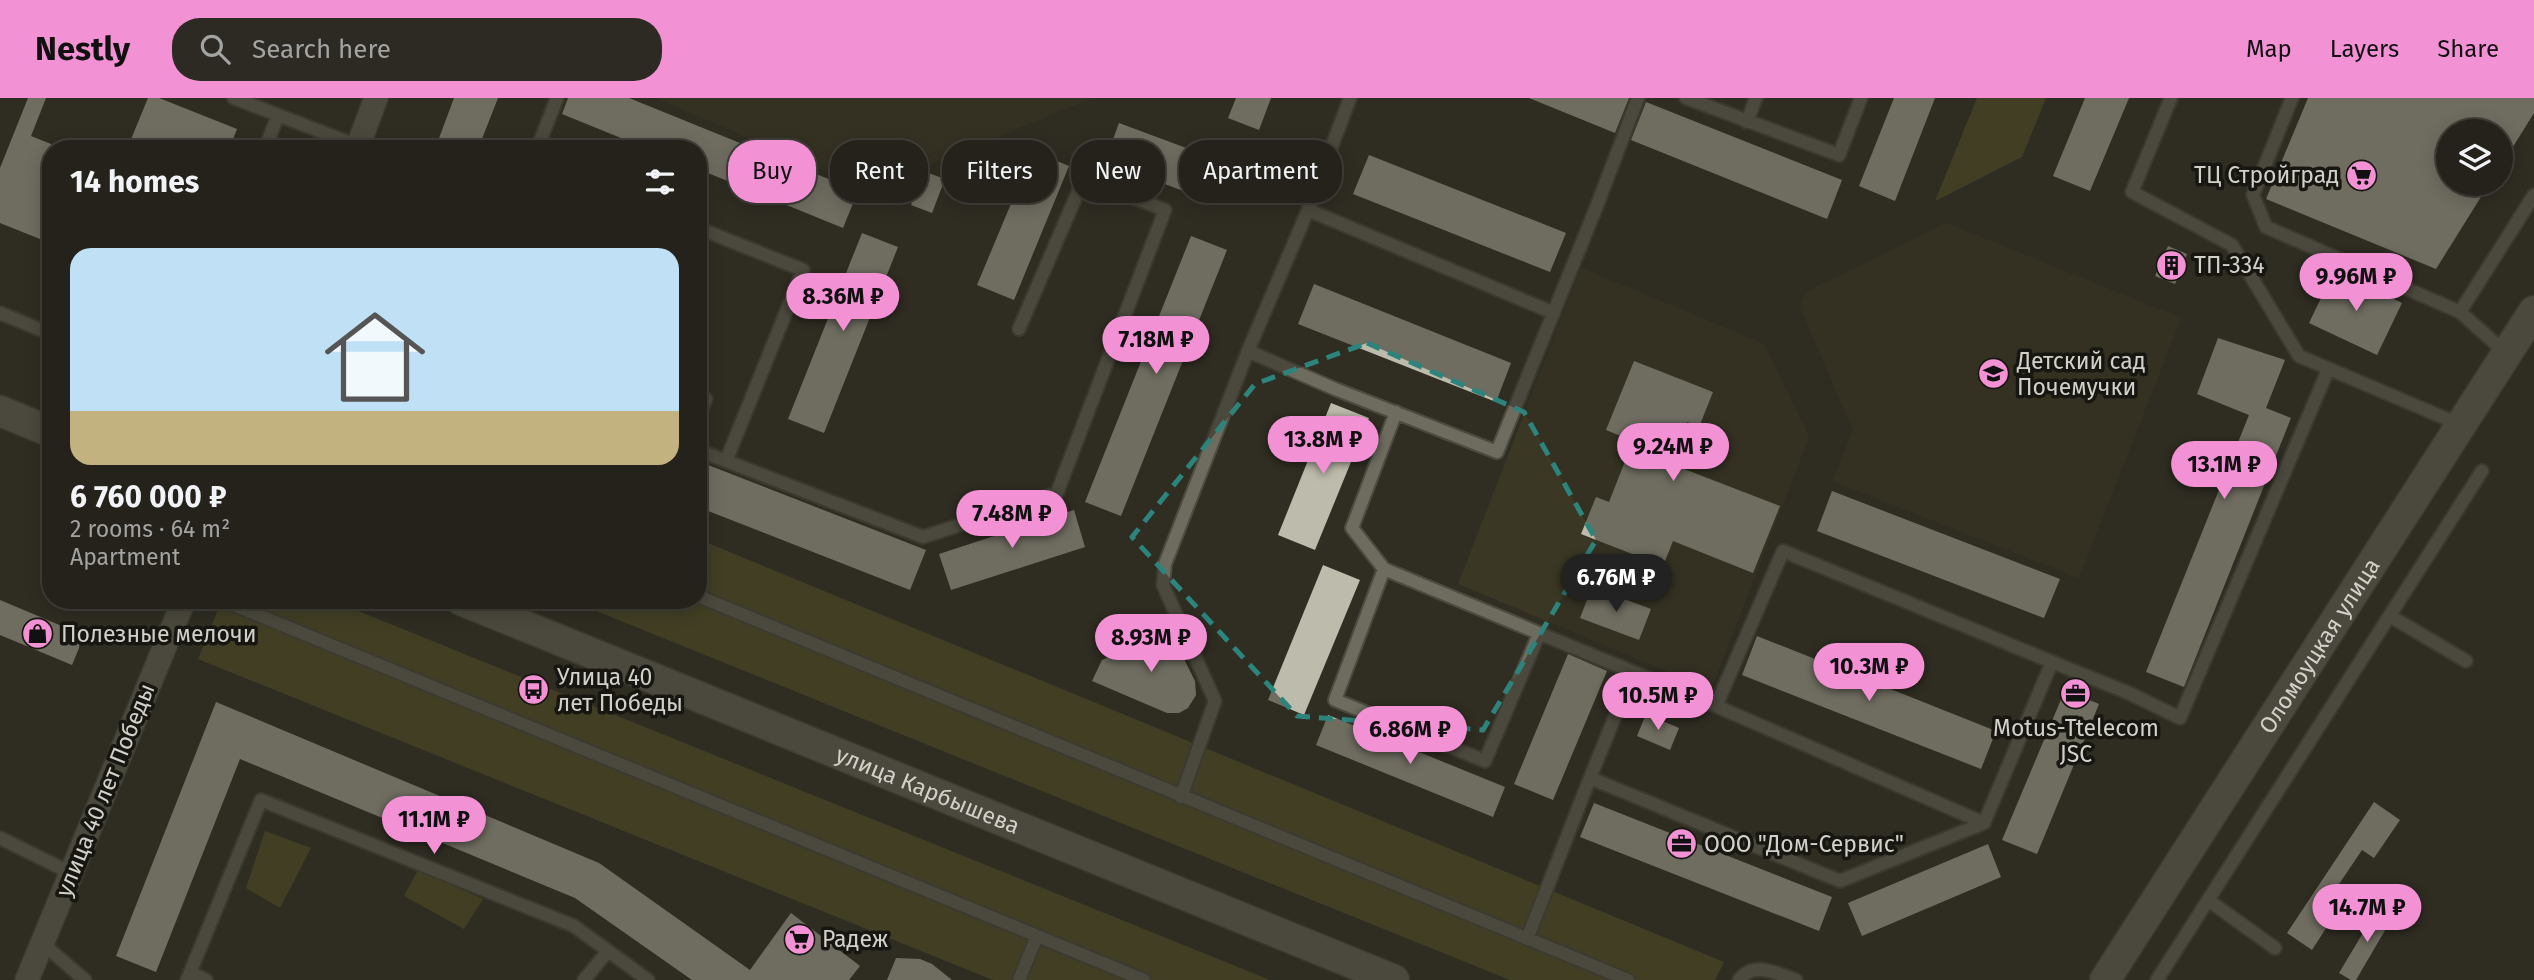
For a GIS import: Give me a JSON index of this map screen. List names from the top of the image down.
{
  "streets": {
    "street": ["Оломоуцкая улица", "улица 40 лет Победы", "улица Карбышева"]
  },
  "places": {
    "supermarket": ["ТЦ Стройград", "Радеж"],
    "building": ["ТП-334"],
    "school or university": ["Детский сад Почемучки"],
    "shop": ["Полезные мелочи"],
    "bus stop": ["Улица 40 лет Победы"],
    "office": ["Motus-Ttelecom JSC", "ООО \"Дом-Сервис\""]
  },
  "page": {
    "header": "Nestly",
    "search": "Search here",
    "nav": ["Map", "Layers", "Share"],
    "chip": [
      "Buy",
      "Rent",
      "Filters",
      "New",
      "Apartment"
    ],
    "heading": "14 homes",
    "list": [
      {
        "name": "6 760 000 ₽",
        "note": "2 rooms · 64 m² · Apartment"
      }
    ],
    "price": [
      "9.96M ₽",
      "8.36M ₽",
      "7.18M ₽",
      "13.8M ₽",
      "9.24M ₽",
      "13.1M ₽",
      "7.48M ₽",
      "6.76M ₽",
      "8.93M ₽",
      "10.3M ₽",
      "10.5M ₽",
      "6.86M ₽",
      "11.1M ₽",
      "14.7M ₽"
    ]
  }
}
